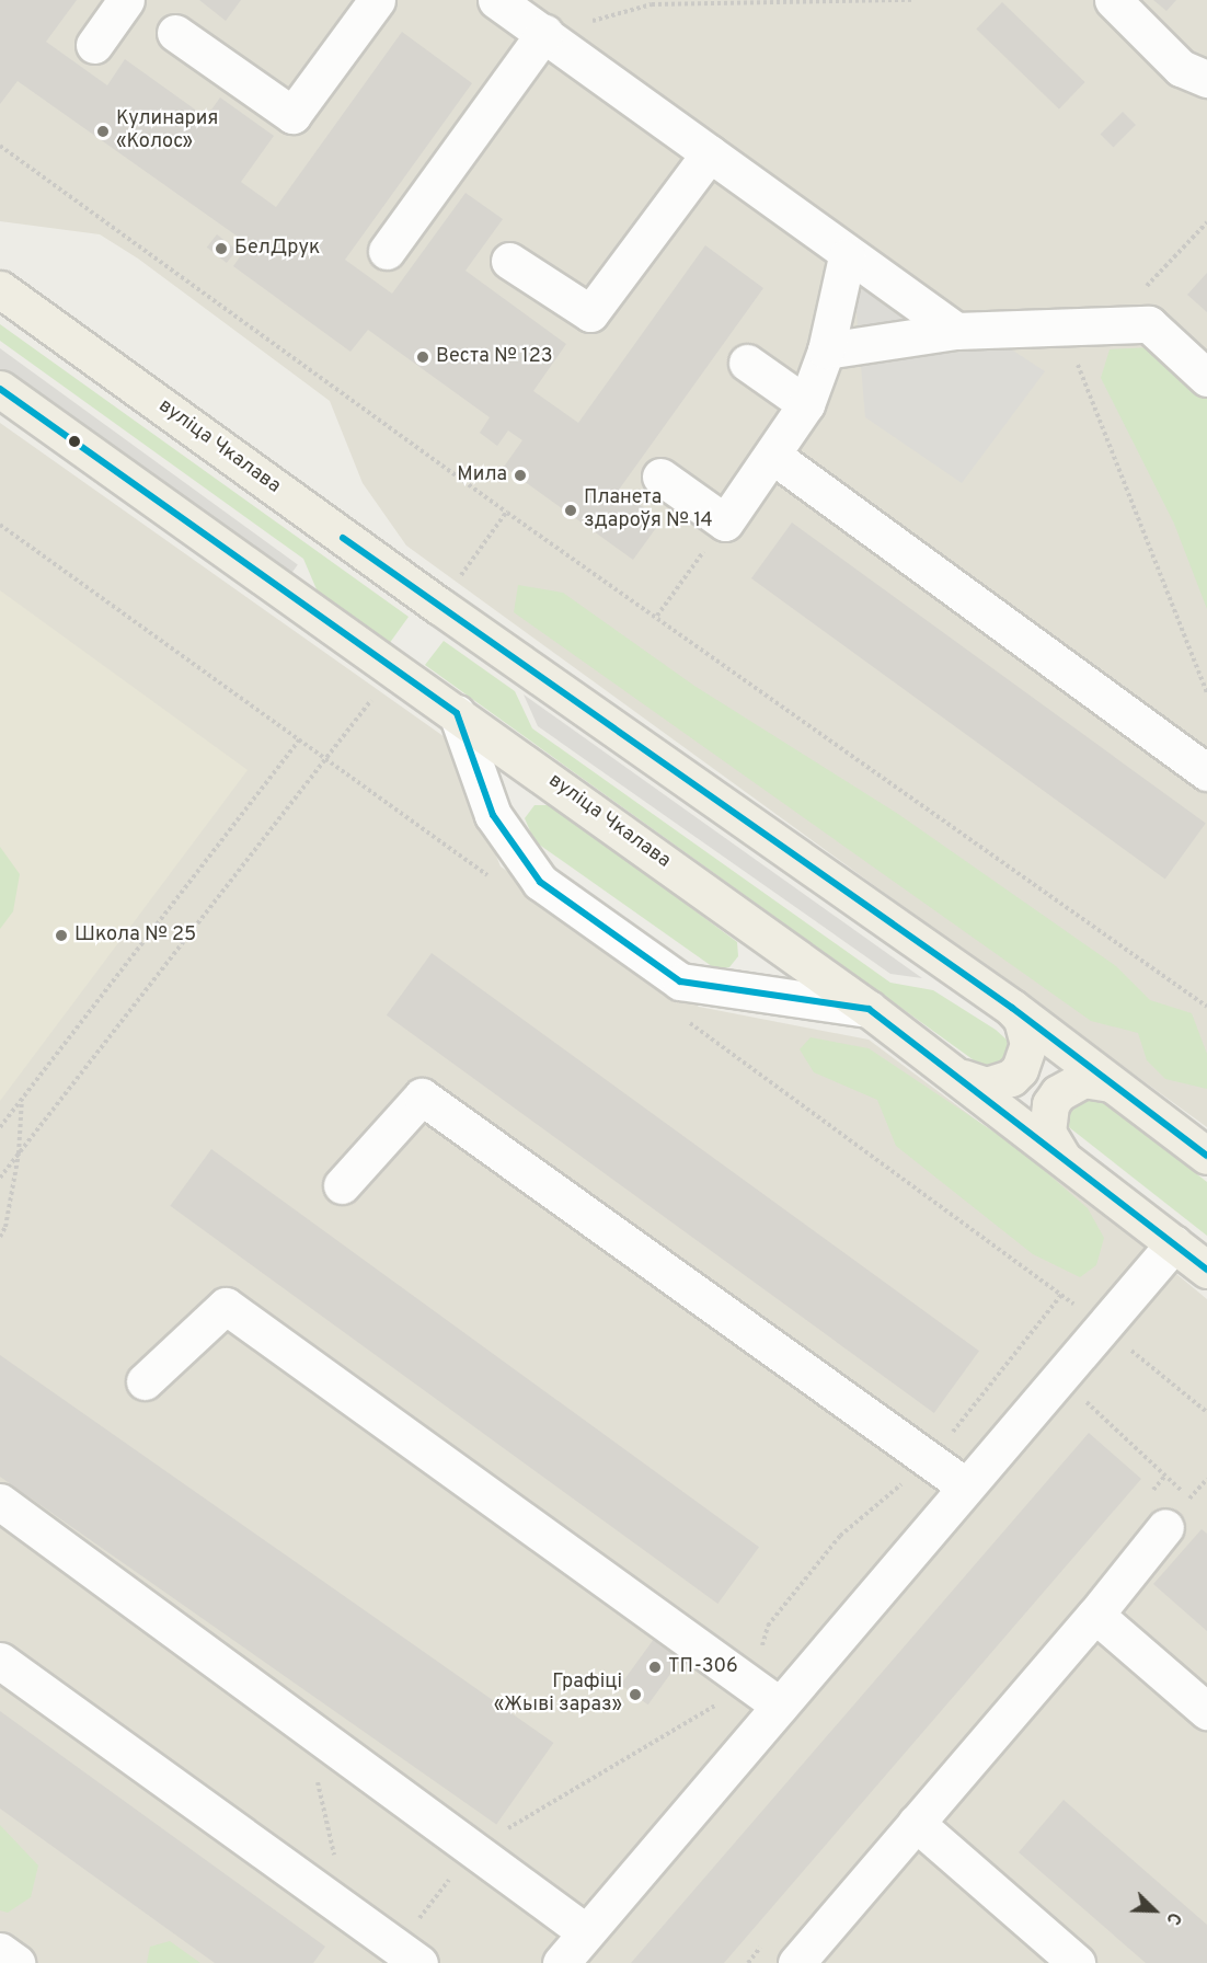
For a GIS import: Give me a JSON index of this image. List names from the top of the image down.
{
  "streets": {
    "main road": ["вуліца Чкалава"]
  },
  "places": [
    "Кулинария «Колос»",
    "БелДрук",
    "Веста № 123",
    "Мила",
    "Планета здароўя № 14",
    "Школа № 25",
    "ТП-306",
    "Графіці «Жыві зараз»"
  ],
  "lines": ["transit line 14"],
  "north": "bottom right"
}
